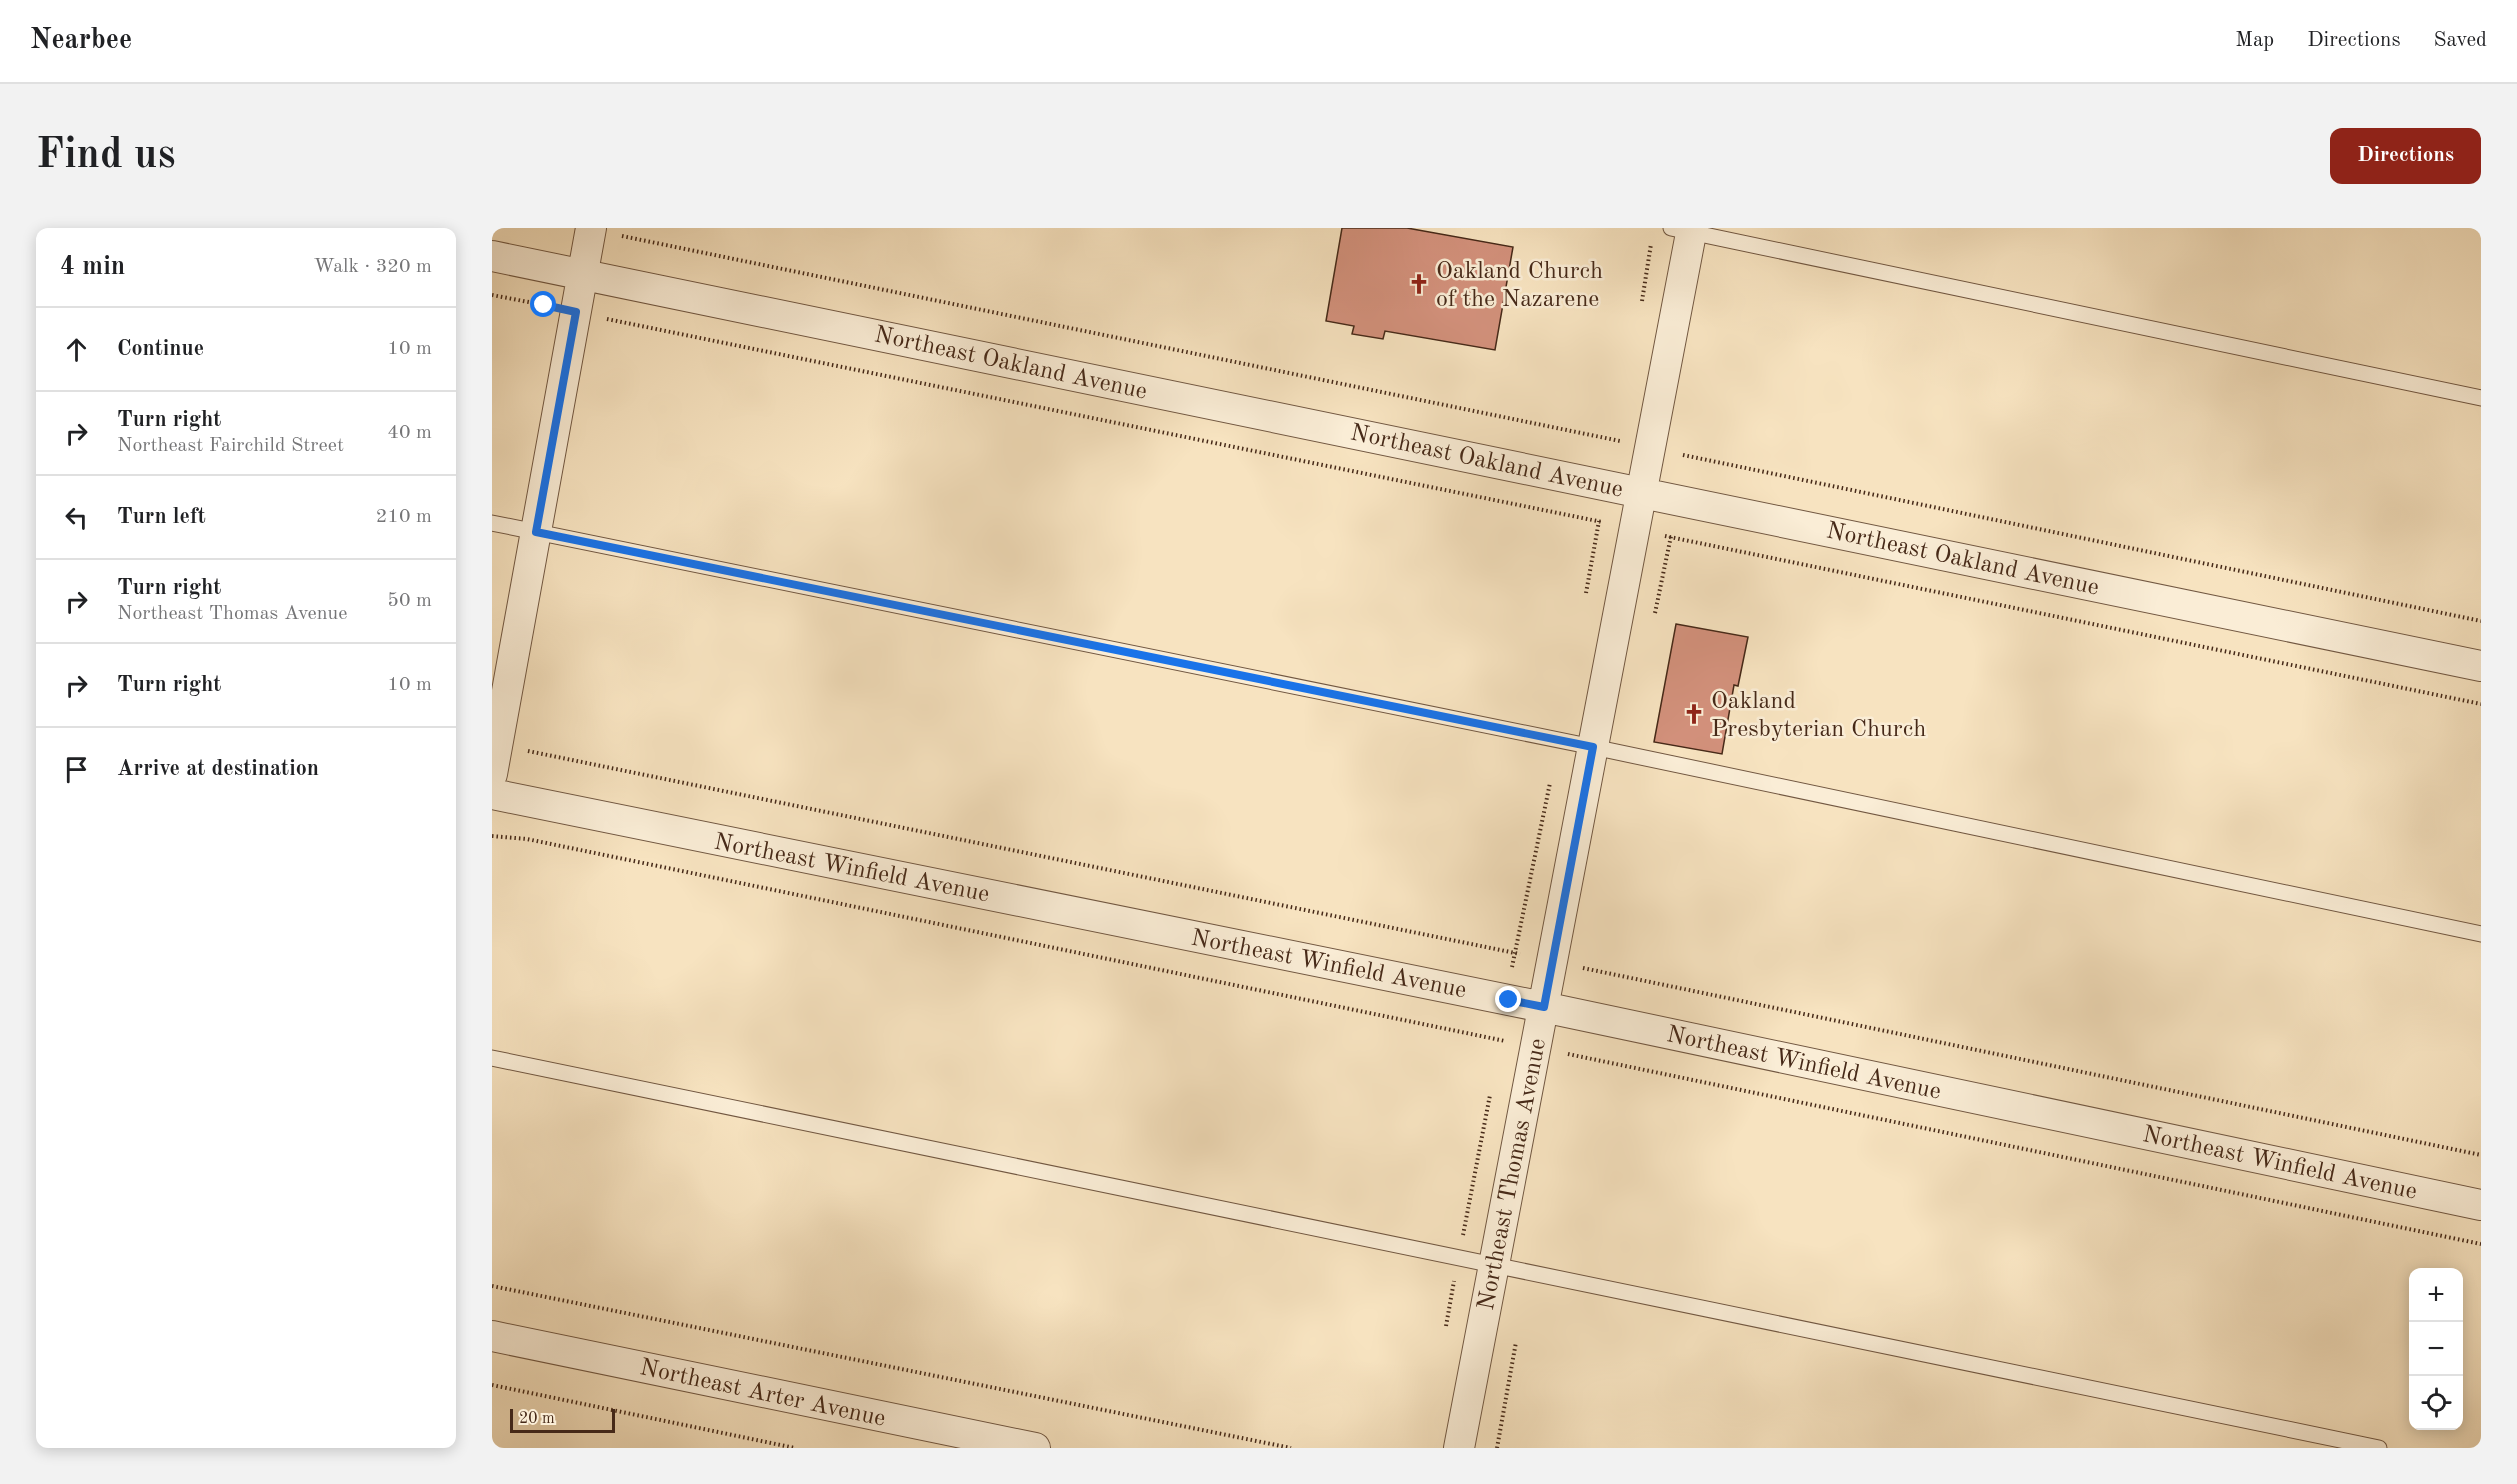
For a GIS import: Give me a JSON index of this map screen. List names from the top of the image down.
{
  "streets": {
    "street": [
      "Northeast Oakland Avenue",
      "Northeast Winfield Avenue",
      "Northeast Thomas Avenue",
      "Northeast Arter Avenue"
    ]
  },
  "crossings": [
    ["Northeast Oakland Avenue", "Northeast Thomas Avenue"],
    ["Northeast Winfield Avenue", "Northeast Thomas Avenue"]
  ],
  "places": {
    "church": ["Oakland Church of the Nazarene", "Oakland Presbyterian Church"]
  },
  "scale_bar": "20 m",
  "page": {
    "header": "Nearbee",
    "nav": ["Map", "Directions", "Saved"],
    "buttons": "Directions",
    "title": "Find us",
    "heading": ["4 min", "Walk · 320 m"],
    "list": [
      ["Continue", "10 m"],
      ["Turn right", "Northeast Fairchild Street", "40 m"],
      ["Turn left", "210 m"],
      ["Turn right", "Northeast Thomas Avenue", "50 m"],
      ["Turn right", "10 m"],
      "Arrive at destination"
    ],
    "map_buttons": ["+", "−"],
    "scale": "20 m"
  }
}
